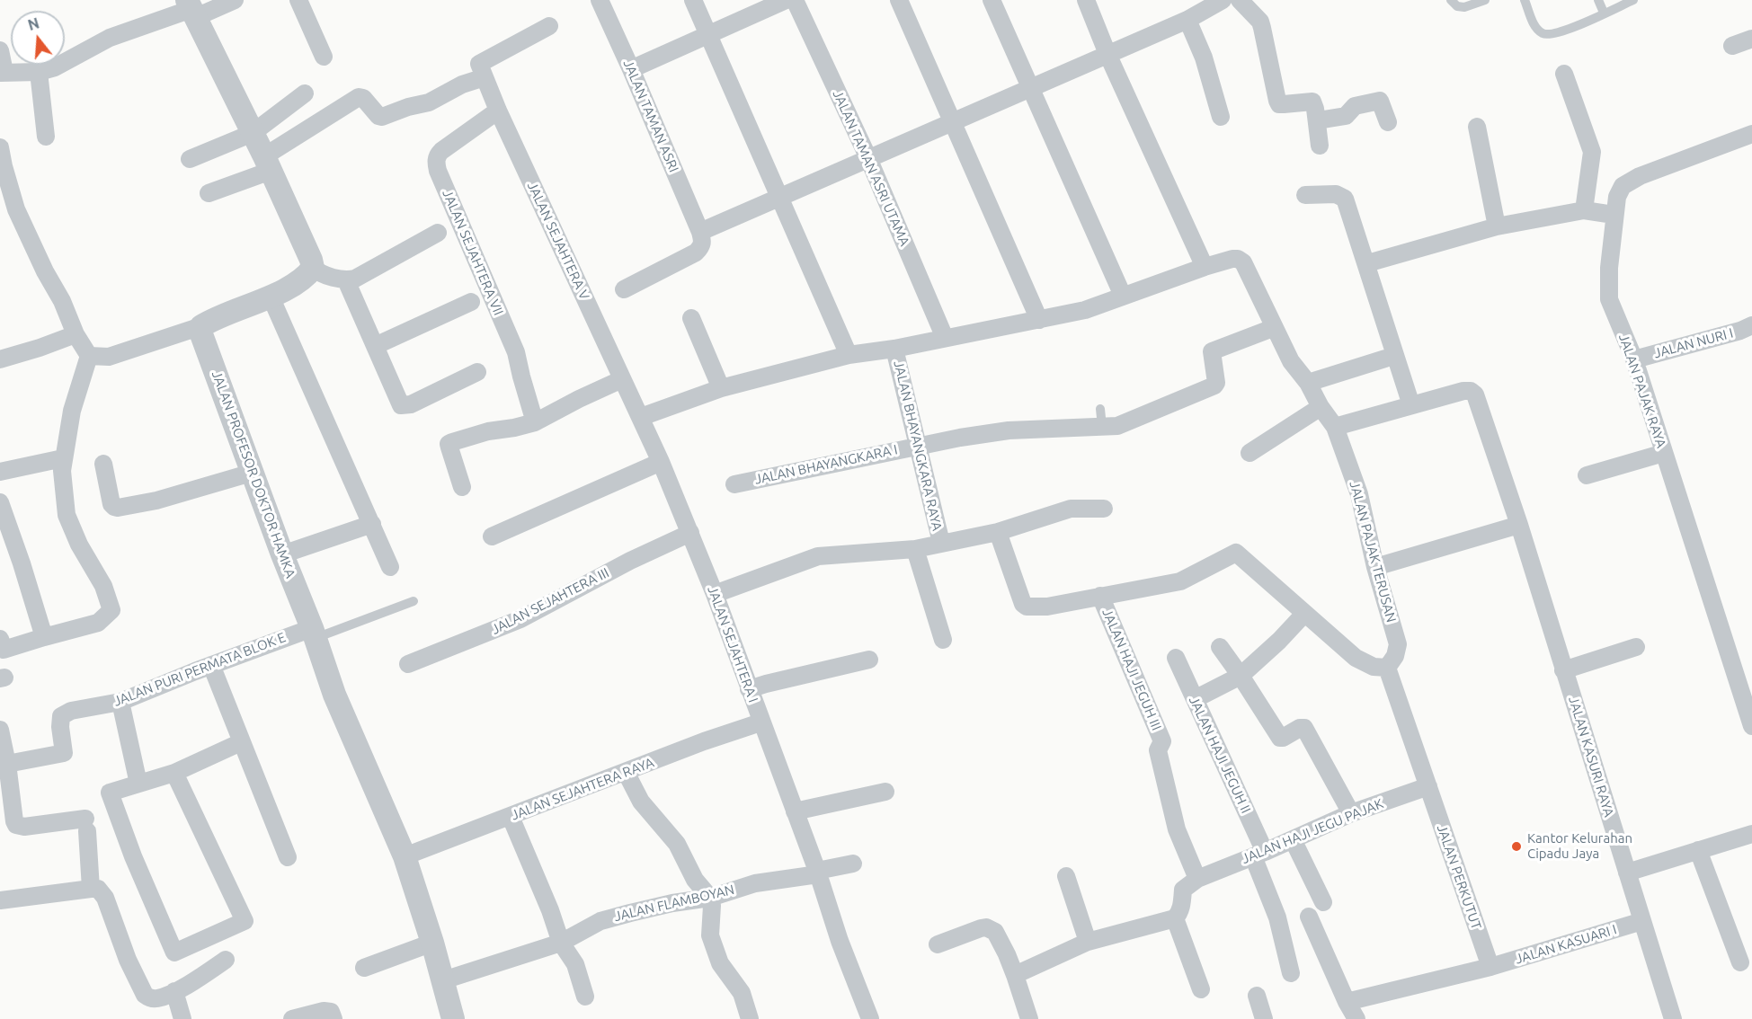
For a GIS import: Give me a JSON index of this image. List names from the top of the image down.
{
  "streets": {
    "street": [
      "JALAN TAMAN ASRI",
      "JALAN TAMAN ASRI UTAMA",
      "JALAN SEJAHTERA V",
      "JALAN SEJAHTERA VII",
      "JALAN NURI I",
      "JALAN PAJAK RAYA",
      "JALAN BHAYANGKARA RAYA",
      "JALAN BHAYANGKARA I",
      "JALAN PROFESOR DOKTOR HAMKA",
      "JALAN PAJAK TERUSAN",
      "JALAN SEJAHTERA III",
      "JALAN SEJAHTERA I",
      "JALAN PURI PERMATA BLOK E",
      "JALAN HAJI JEGUH III",
      "JALAN HAJI JEGUH II",
      "JALAN KASURI RAYA",
      "JALAN SEJAHTERA RAYA",
      "JALAN HAJI JEGU PAJAK",
      "JALAN PERKUTUT",
      "JALAN FLAMBOYAN",
      "JALAN KASUARI I"
    ]
  },
  "crossings": [
    ["JALAN TAMAN ASRI UTAMA", "JALAN PAJAK TERUSAN"],
    ["JALAN SEJAHTERA V", "JALAN SEJAHTERA VII"],
    ["JALAN SEJAHTERA V", "JALAN PAJAK TERUSAN"],
    ["JALAN SEJAHTERA V", "JALAN SEJAHTERA I"],
    ["JALAN NURI I", "JALAN PAJAK RAYA"],
    ["JALAN BHAYANGKARA RAYA", "JALAN BHAYANGKARA I"],
    ["JALAN BHAYANGKARA RAYA", "JALAN PAJAK TERUSAN"],
    ["JALAN BHAYANGKARA I", "JALAN PAJAK TERUSAN"],
    ["JALAN PROFESOR DOKTOR HAMKA", "JALAN PURI PERMATA BLOK E"],
    ["JALAN PROFESOR DOKTOR HAMKA", "JALAN SEJAHTERA RAYA"],
    ["JALAN PROFESOR DOKTOR HAMKA", "JALAN FLAMBOYAN"],
    ["JALAN PAJAK TERUSAN", "JALAN SEJAHTERA I"],
    ["JALAN SEJAHTERA III", "JALAN SEJAHTERA I"],
    ["JALAN SEJAHTERA I", "JALAN SEJAHTERA RAYA"],
    ["JALAN SEJAHTERA I", "JALAN FLAMBOYAN"],
    ["JALAN HAJI JEGUH III", "JALAN HAJI JEGU PAJAK"],
    ["JALAN HAJI JEGUH II", "JALAN HAJI JEGU PAJAK"],
    ["JALAN KASURI RAYA", "JALAN KASUARI I"],
    ["JALAN HAJI JEGU PAJAK", "JALAN PERKUTUT"],
    ["JALAN PERKUTUT", "JALAN KASUARI I"]
  ],
  "places": ["Kantor Kelurahan Cipadu Jaya"],
  "north": "top"
}
